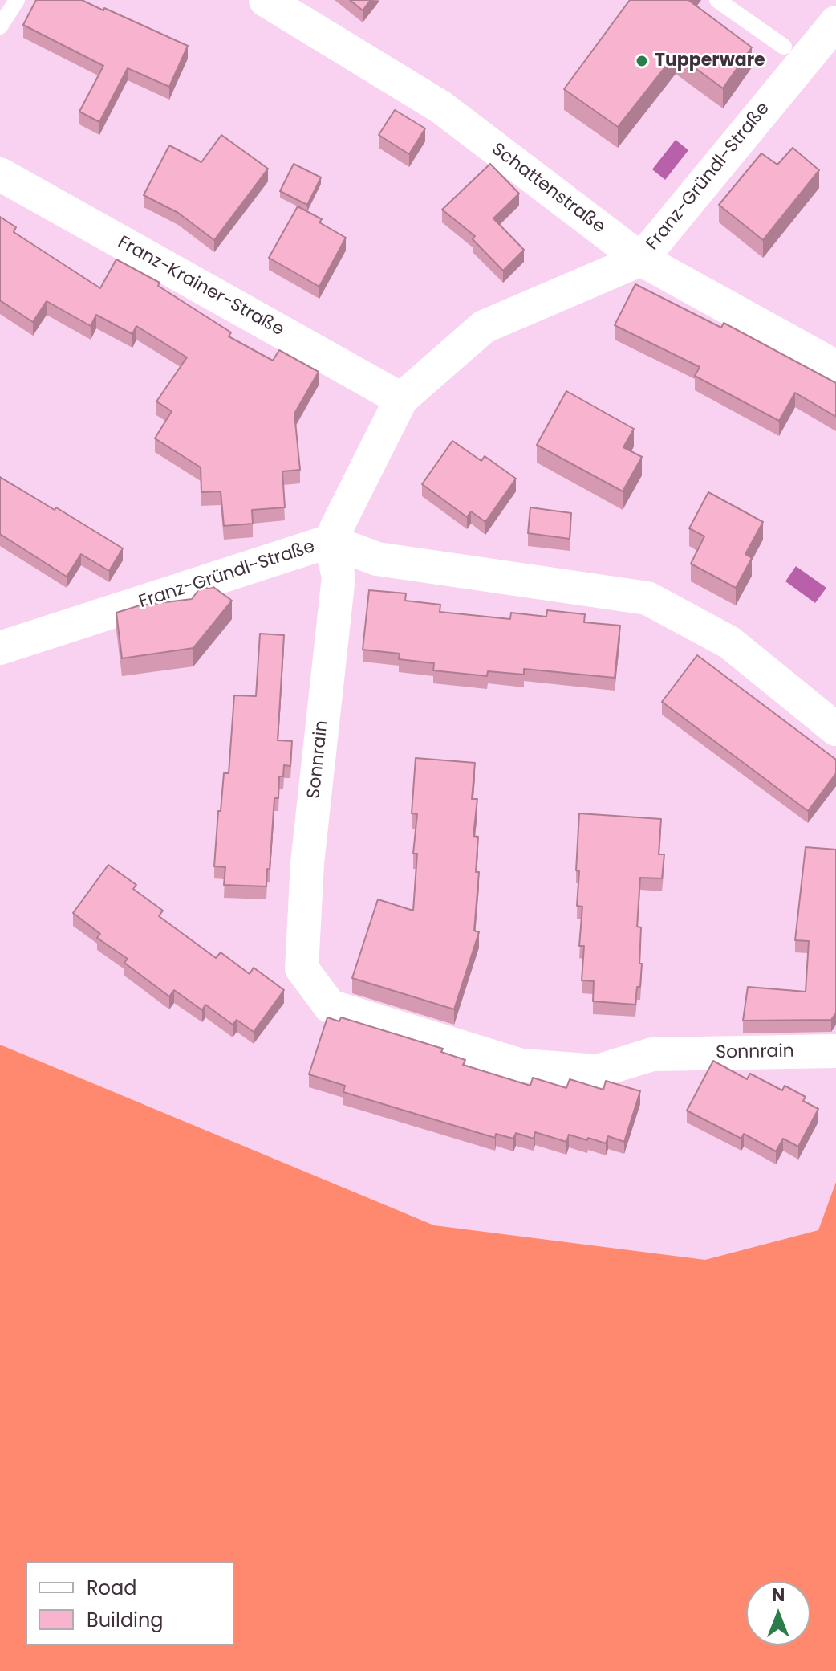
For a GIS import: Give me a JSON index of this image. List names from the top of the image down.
{
  "streets": {
    "street": [
      "Franz-Gründl-Straße",
      "Schattenstraße",
      "Franz-Krainer-Straße",
      "Sonnrain"
    ]
  },
  "crossings": [
    ["Franz-Gründl-Straße", "Schattenstraße"],
    ["Franz-Gründl-Straße", "Franz-Krainer-Straße"],
    ["Franz-Gründl-Straße", "Sonnrain"]
  ],
  "places": ["Tupperware"],
  "legend": ["Road", "Building"],
  "north": "top"
}
